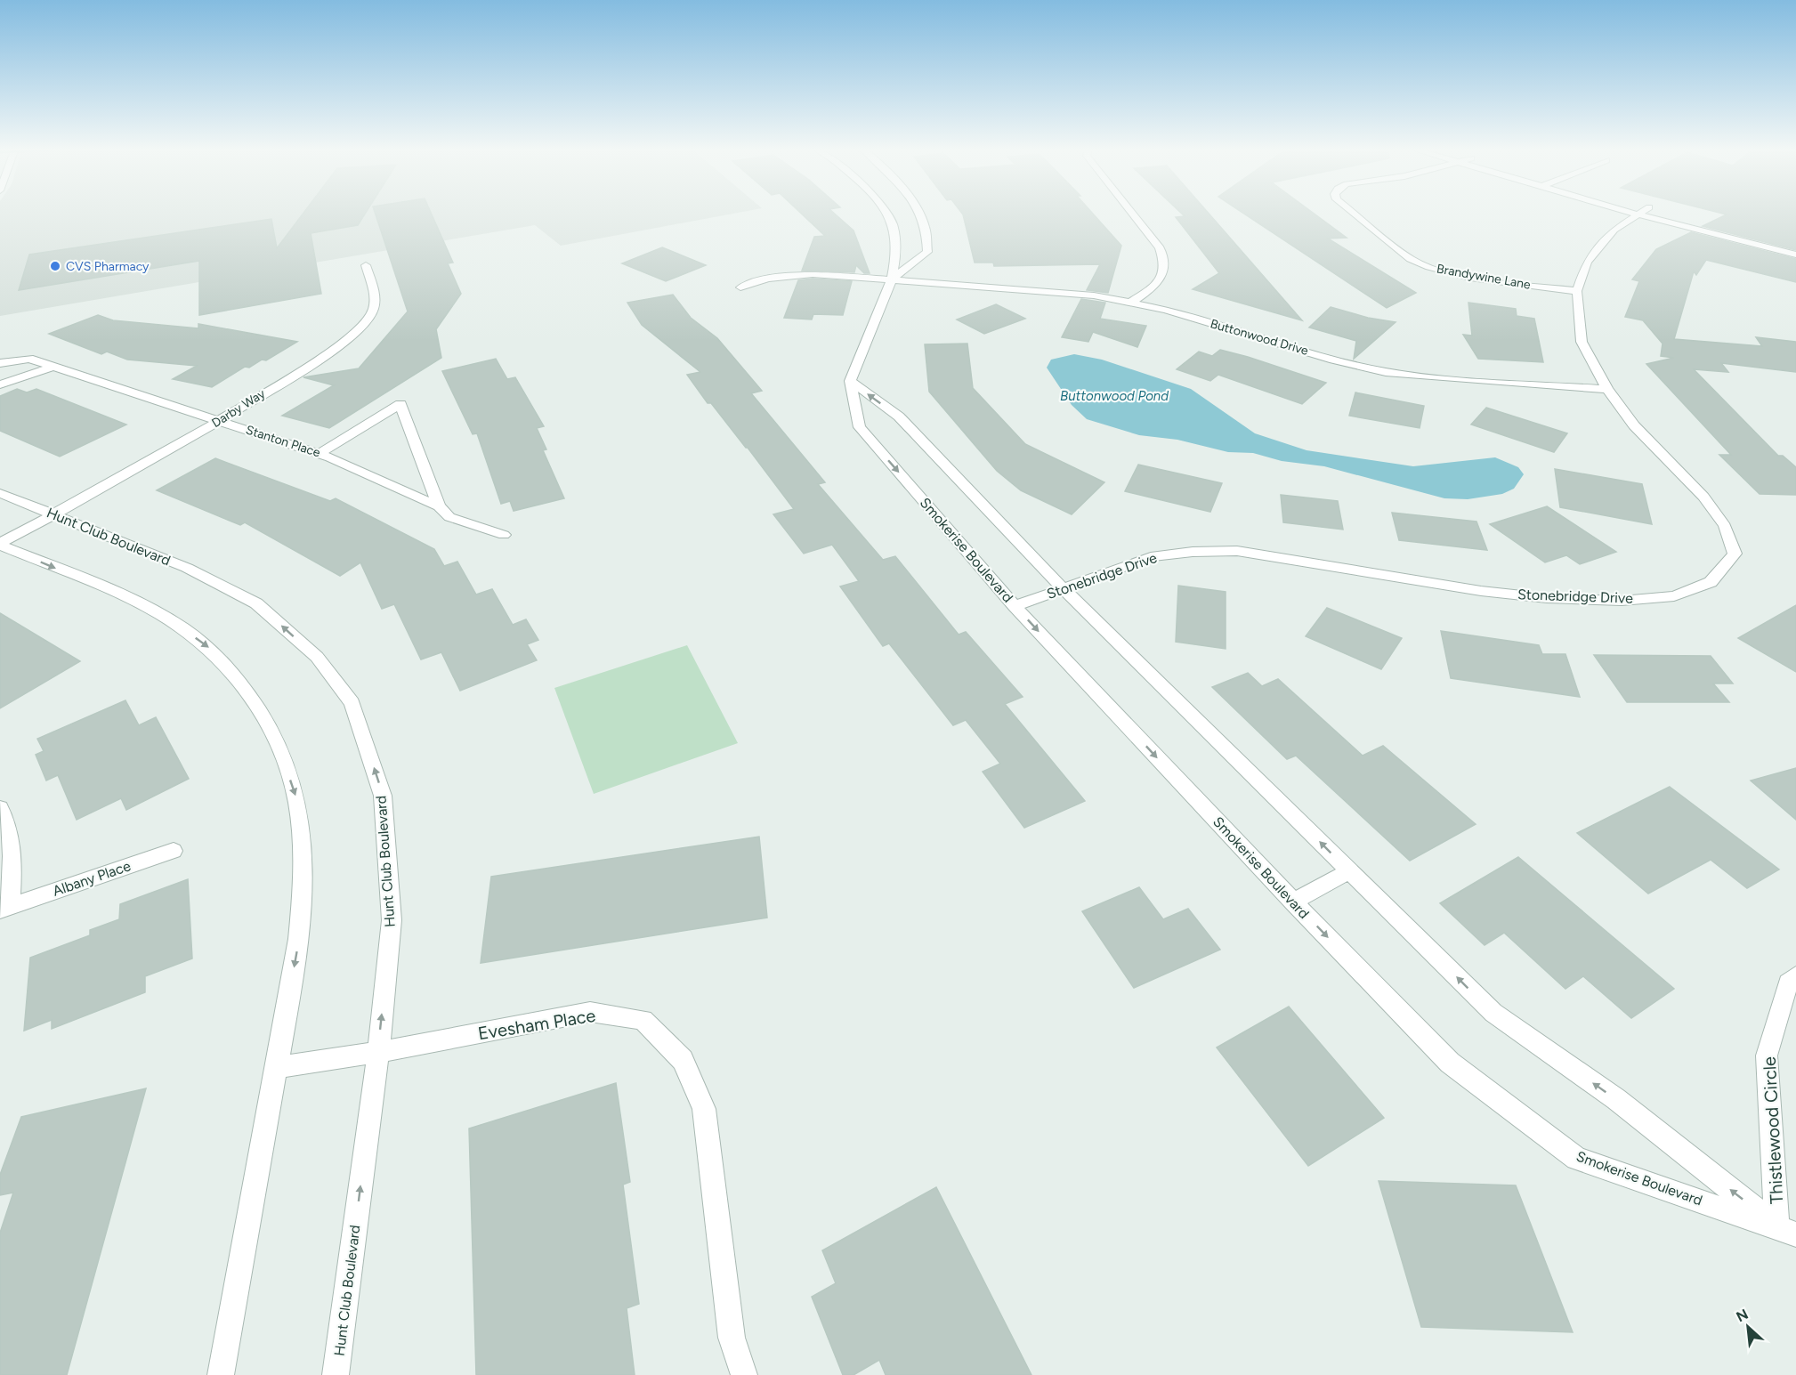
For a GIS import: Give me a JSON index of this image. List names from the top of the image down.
{
  "streets": {
    "street": [
      "Brandywine Lane",
      "Buttonwood Drive",
      "Darby Way",
      "Stanton Place",
      "Hunt Club Boulevard",
      "Smokerise Boulevard",
      "Stonebridge Drive",
      "Albany Place",
      "Evesham Place",
      "Thistlewood Circle"
    ]
  },
  "crossings": [
    ["Brandywine Lane", "Stonebridge Drive"],
    ["Buttonwood Drive", "Stonebridge Drive"],
    ["Darby Way", "Stanton Place"],
    ["Darby Way", "Hunt Club Boulevard"],
    ["Hunt Club Boulevard", "Evesham Place"],
    ["Smokerise Boulevard", "Stonebridge Drive"],
    ["Smokerise Boulevard", "Thistlewood Circle"]
  ],
  "one_way": ["Hunt Club Boulevard"],
  "water": ["Buttonwood Pond"],
  "places": ["CVS Pharmacy"],
  "north": "top left"
}
